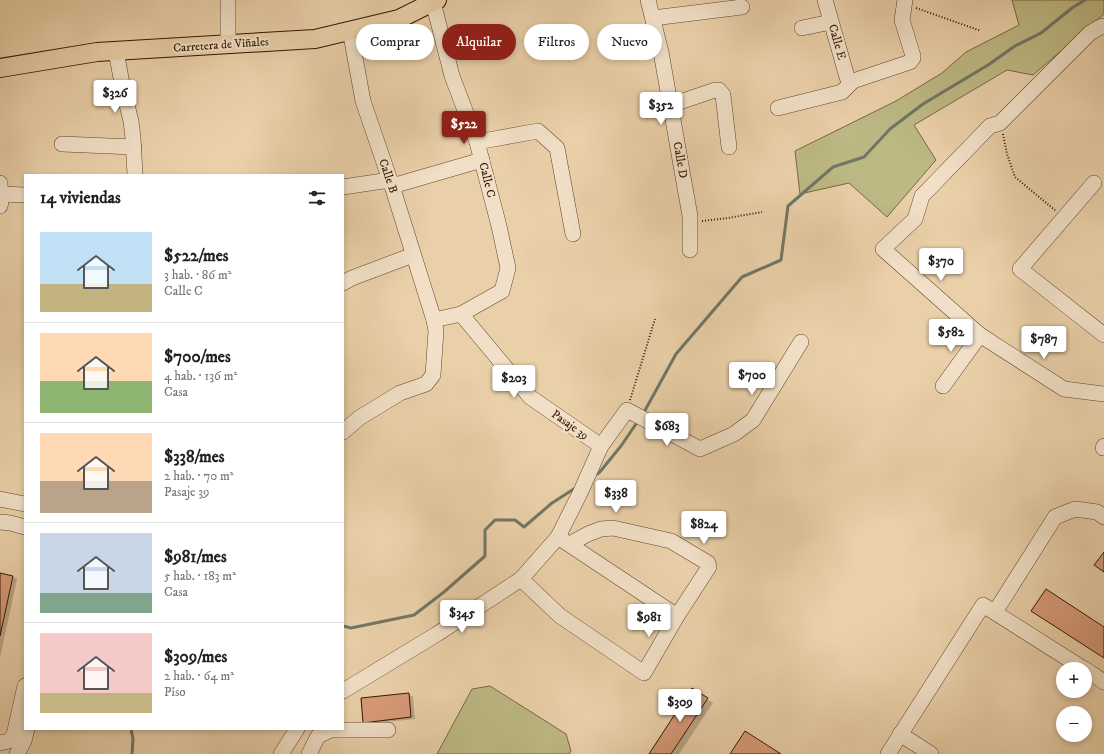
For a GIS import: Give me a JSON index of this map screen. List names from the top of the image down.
{
  "streets": {
    "main road": ["Carretera de Viñales"],
    "street": [
      "Calle E",
      "Calle D",
      "Calle B",
      "Calle C",
      "Pasaje 39"
    ]
  },
  "crossings": [
    ["Carretera de Viñales", "Calle B"],
    ["Carretera de Viñales", "Calle C"],
    ["Calle C", "Pasaje 39"]
  ],
  "page": {
    "chip": [
      "Comprar",
      "Alquilar",
      "Filtros",
      "Nuevo"
    ],
    "price": [
      "$326",
      "$352",
      "$522",
      "$370",
      "$582",
      "$787",
      "$700",
      "$203",
      "$683",
      "$338",
      "$824",
      "$345",
      "$981",
      "$309"
    ],
    "heading": "14 viviendas",
    "list": [
      {
        "name": "$522/mes",
        "note": "3 hab. · 86 m² · Calle C"
      },
      {
        "name": "$700/mes",
        "note": "4 hab. · 136 m² · Casa"
      },
      {
        "name": "$338/mes",
        "note": "2 hab. · 70 m² · Pasaje 39"
      },
      {
        "name": "$981/mes",
        "note": "5 hab. · 183 m² · Casa"
      },
      {
        "name": "$309/mes",
        "note": "2 hab. · 64 m² · Piso"
      }
    ],
    "map_buttons": ["+", "−"]
  }
}
